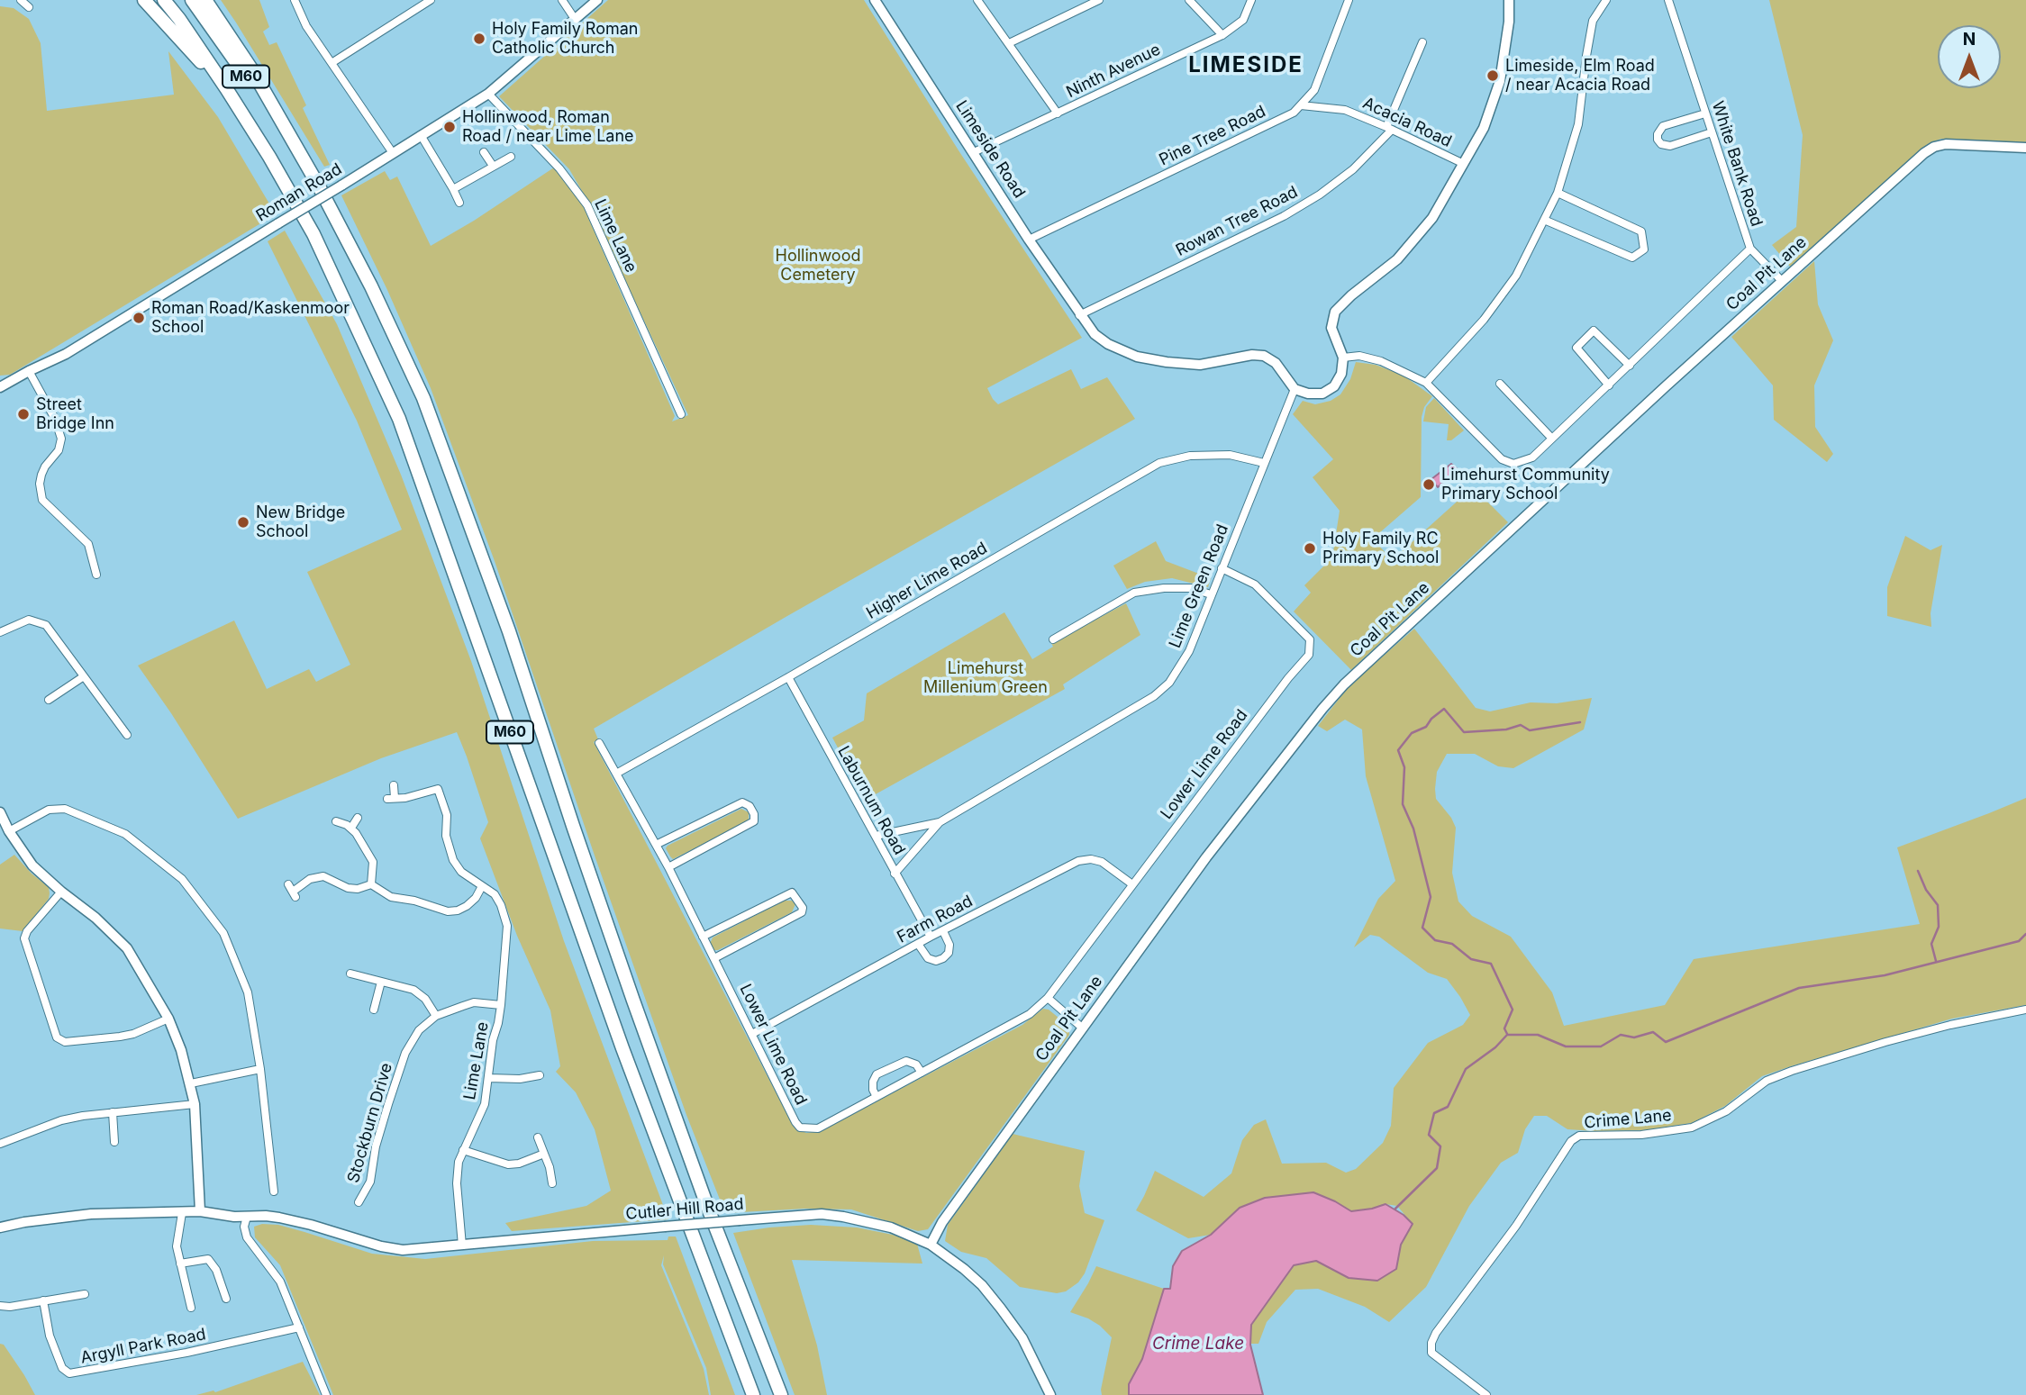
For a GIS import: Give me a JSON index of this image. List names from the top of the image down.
{
  "streets": {
    "highway": ["M60"],
    "street": [
      "Ninth Avenue",
      "Acacia Road",
      "Pine Tree Road",
      "Limeside Road",
      "White Bank Road",
      "Roman Road",
      "Rowan Tree Road",
      "Lime Lane",
      "Coal Pit Lane",
      "Higher Lime Road",
      "Lime Green Road",
      "Lower Lime Road",
      "Laburnum Road",
      "Farm Road",
      "Crime Lane",
      "Stockburn Drive",
      "Cutler Hill Road",
      "Argyll Park Road"
    ]
  },
  "crossings": [
    ["Ninth Avenue", "Limeside Road"],
    ["Acacia Road", "Pine Tree Road"],
    ["Acacia Road", "Rowan Tree Road"],
    ["Pine Tree Road", "Limeside Road"],
    ["Limeside Road", "Rowan Tree Road"],
    ["Limeside Road", "Lime Green Road"],
    ["Roman Road", "Lime Lane"],
    ["Lime Lane", "Stockburn Drive"],
    ["Lime Lane", "Cutler Hill Road"],
    ["Coal Pit Lane", "Cutler Hill Road"],
    ["Higher Lime Road", "Lime Green Road"],
    ["Higher Lime Road", "Lower Lime Road"],
    ["Higher Lime Road", "Laburnum Road"],
    ["Lime Green Road", "Lower Lime Road"],
    ["Lime Green Road", "Laburnum Road"],
    ["Lower Lime Road", "Farm Road"],
    ["Laburnum Road", "Farm Road"]
  ],
  "districts": ["LIMESIDE"],
  "water": ["Crime Lake"],
  "parks": ["Hollinwood Cemetery", "Limehurst Millenium Green"],
  "places": [
    "Holy Family Roman Catholic Church",
    "Limeside, Elm Road / near Acacia Road",
    "Hollinwood, Roman Road / near Lime Lane",
    "Roman Road/Kaskenmoor School",
    "Street Bridge Inn",
    "Limehurst Community Primary School",
    "New Bridge School",
    "Holy Family RC Primary School"
  ],
  "north": "top"
}
